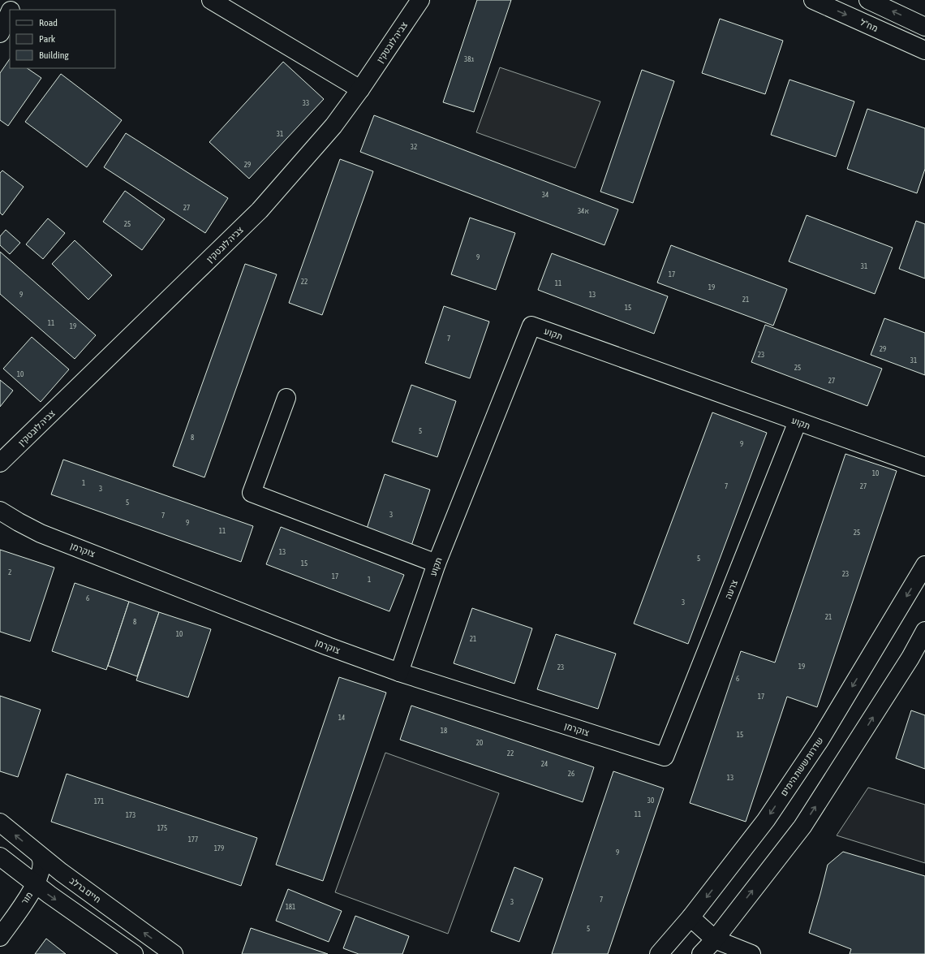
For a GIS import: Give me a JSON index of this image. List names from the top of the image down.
{
  "streets": {
    "street": [
      "מח\"ל",
      "צביה לובטקין",
      "תקוע",
      "צוקרמן",
      "צרעה",
      "שדרות ששת הימים",
      "חיים ברלב",
      "מור"
    ]
  },
  "crossings": [
    ["תקוע", "צוקרמן"],
    ["תקוע", "צרעה"],
    ["צוקרמן", "צרעה"],
    ["חיים ברלב", "מור"]
  ],
  "house_numbers": [
    "38ג",
    "33",
    "31",
    "32",
    "29",
    "34",
    "27",
    "34א",
    "25",
    "9",
    "31",
    "17",
    "22",
    "11",
    "19",
    "9",
    "13",
    "21",
    "15",
    "11",
    "19",
    "7",
    "29",
    "23",
    "31",
    "25",
    "10",
    "27",
    "5",
    "8",
    "9",
    "10",
    "1",
    "7",
    "27",
    "3",
    "5",
    "3",
    "7",
    "9",
    "11",
    "25",
    "13",
    "5",
    "15",
    "2",
    "23",
    "17",
    "1",
    "6",
    "3",
    "21",
    "8",
    "10",
    "21",
    "19",
    "23",
    "6",
    "17",
    "14",
    "18",
    "15",
    "20",
    "22",
    "24",
    "26",
    "13",
    "30",
    "171",
    "11",
    "173",
    "175",
    "177",
    "179",
    "9",
    "7",
    "3",
    "181",
    "5"
  ],
  "legend": ["Road", "Park", "Building"]
}
